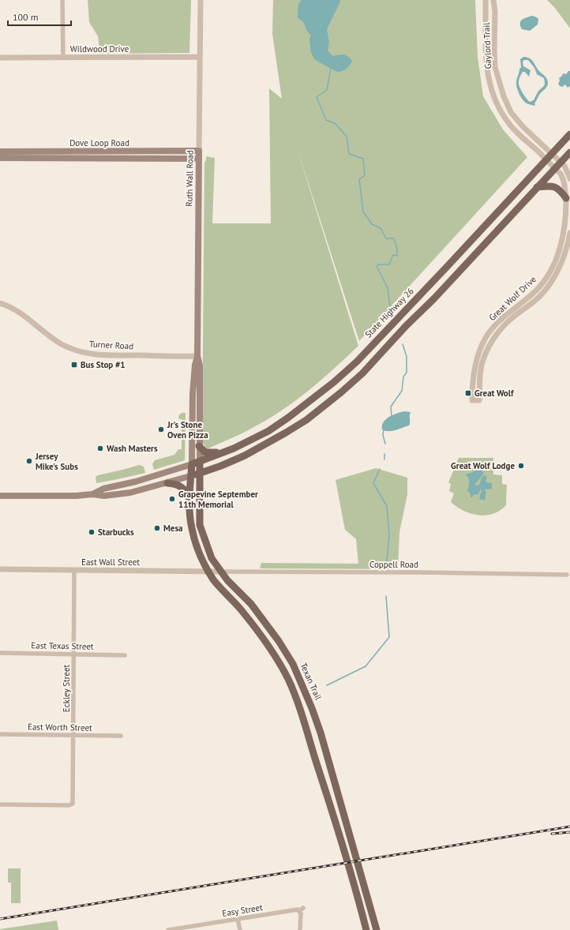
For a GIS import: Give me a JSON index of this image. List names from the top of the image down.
{
  "streets": {
    "main road": [
      "Dove Loop Road",
      "Ruth Wall Road",
      "State Highway 26",
      "Texan Trail"
    ],
    "street": [
      "Gaylord Trail",
      "Wildwood Drive",
      "Great Wolf Drive",
      "Turner Road",
      "East Wall Street",
      "Coppell Road",
      "East Texas Street",
      "Eckley Street",
      "East Worth Street",
      "Easy Street"
    ]
  },
  "crossings": [
    ["Gaylord Trail", "Great Wolf Drive"],
    ["Gaylord Trail", "State Highway 26"],
    ["Wildwood Drive", "Ruth Wall Road"],
    ["Dove Loop Road", "Ruth Wall Road"],
    ["Ruth Wall Road", "State Highway 26"],
    ["Ruth Wall Road", "Turner Road"],
    ["Ruth Wall Road", "Texan Trail"],
    ["Great Wolf Drive", "State Highway 26"],
    ["State Highway 26", "Texan Trail"],
    ["East Wall Street", "Coppell Road"],
    ["East Wall Street", "Texan Trail"],
    ["East Wall Street", "Eckley Street"],
    ["Coppell Road", "Texan Trail"],
    ["East Texas Street", "Eckley Street"],
    ["Eckley Street", "East Worth Street"]
  ],
  "places": {
    "transit": ["Bus Stop #1", "Great Wolf"],
    "other": [
      "Jr's Stone Oven Pizza",
      "Wash Masters",
      "Jersey Mike's Subs",
      "Great Wolf Lodge",
      "Grapevine September 11th Memorial",
      "Mesa",
      "Starbucks"
    ]
  },
  "scale_bar": "100 m"
}
